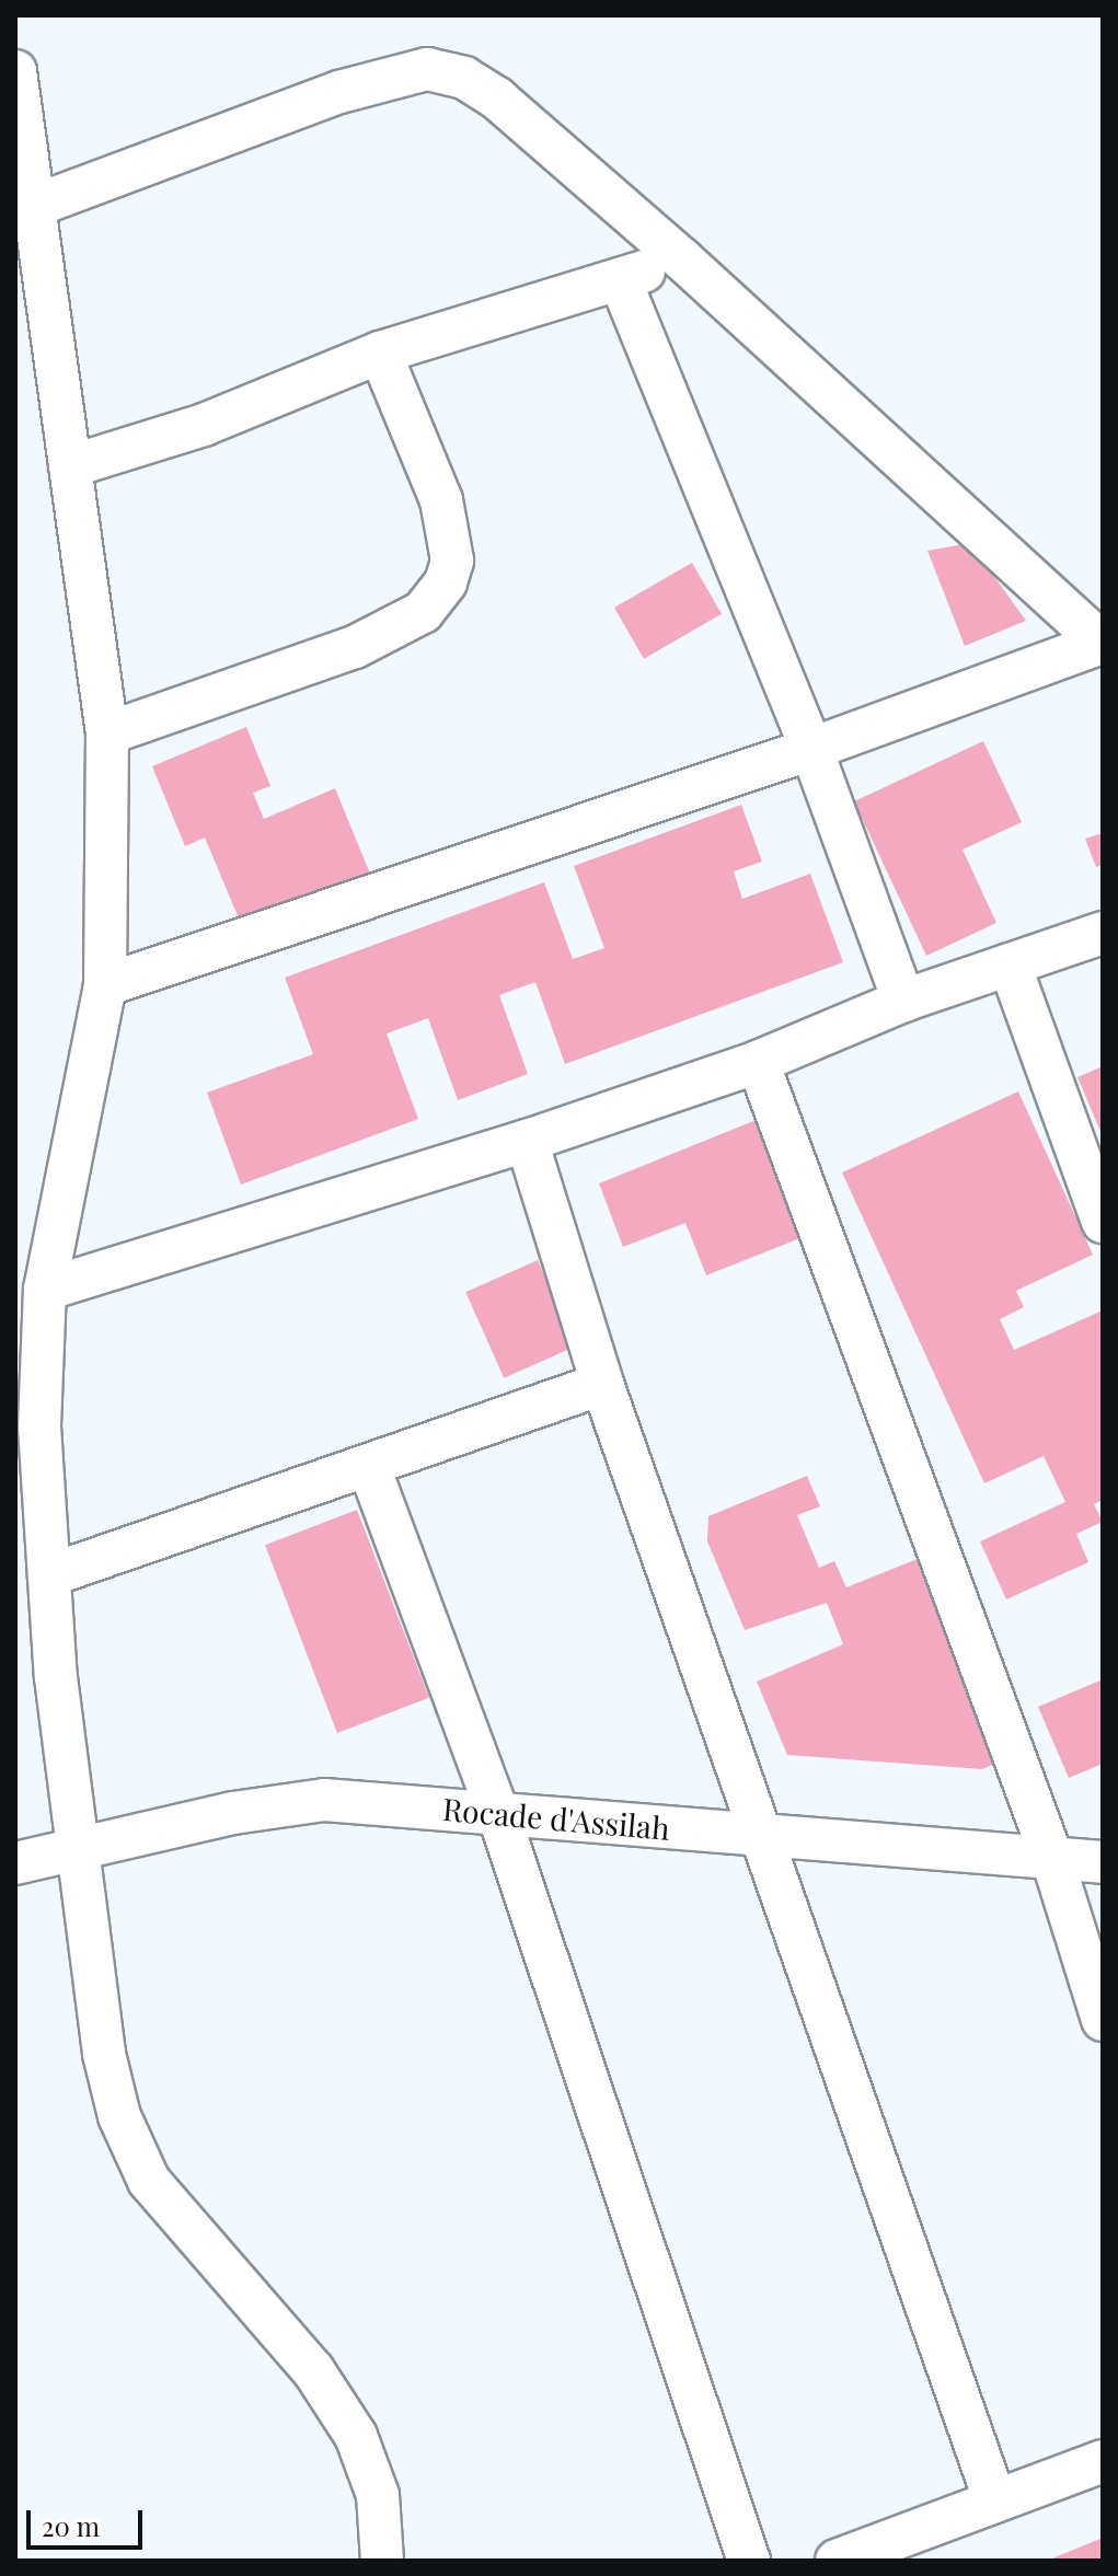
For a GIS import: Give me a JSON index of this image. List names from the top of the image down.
{
  "streets": {
    "street": ["Rocade d'Assilah"]
  },
  "scale_bar": "20 m"
}
